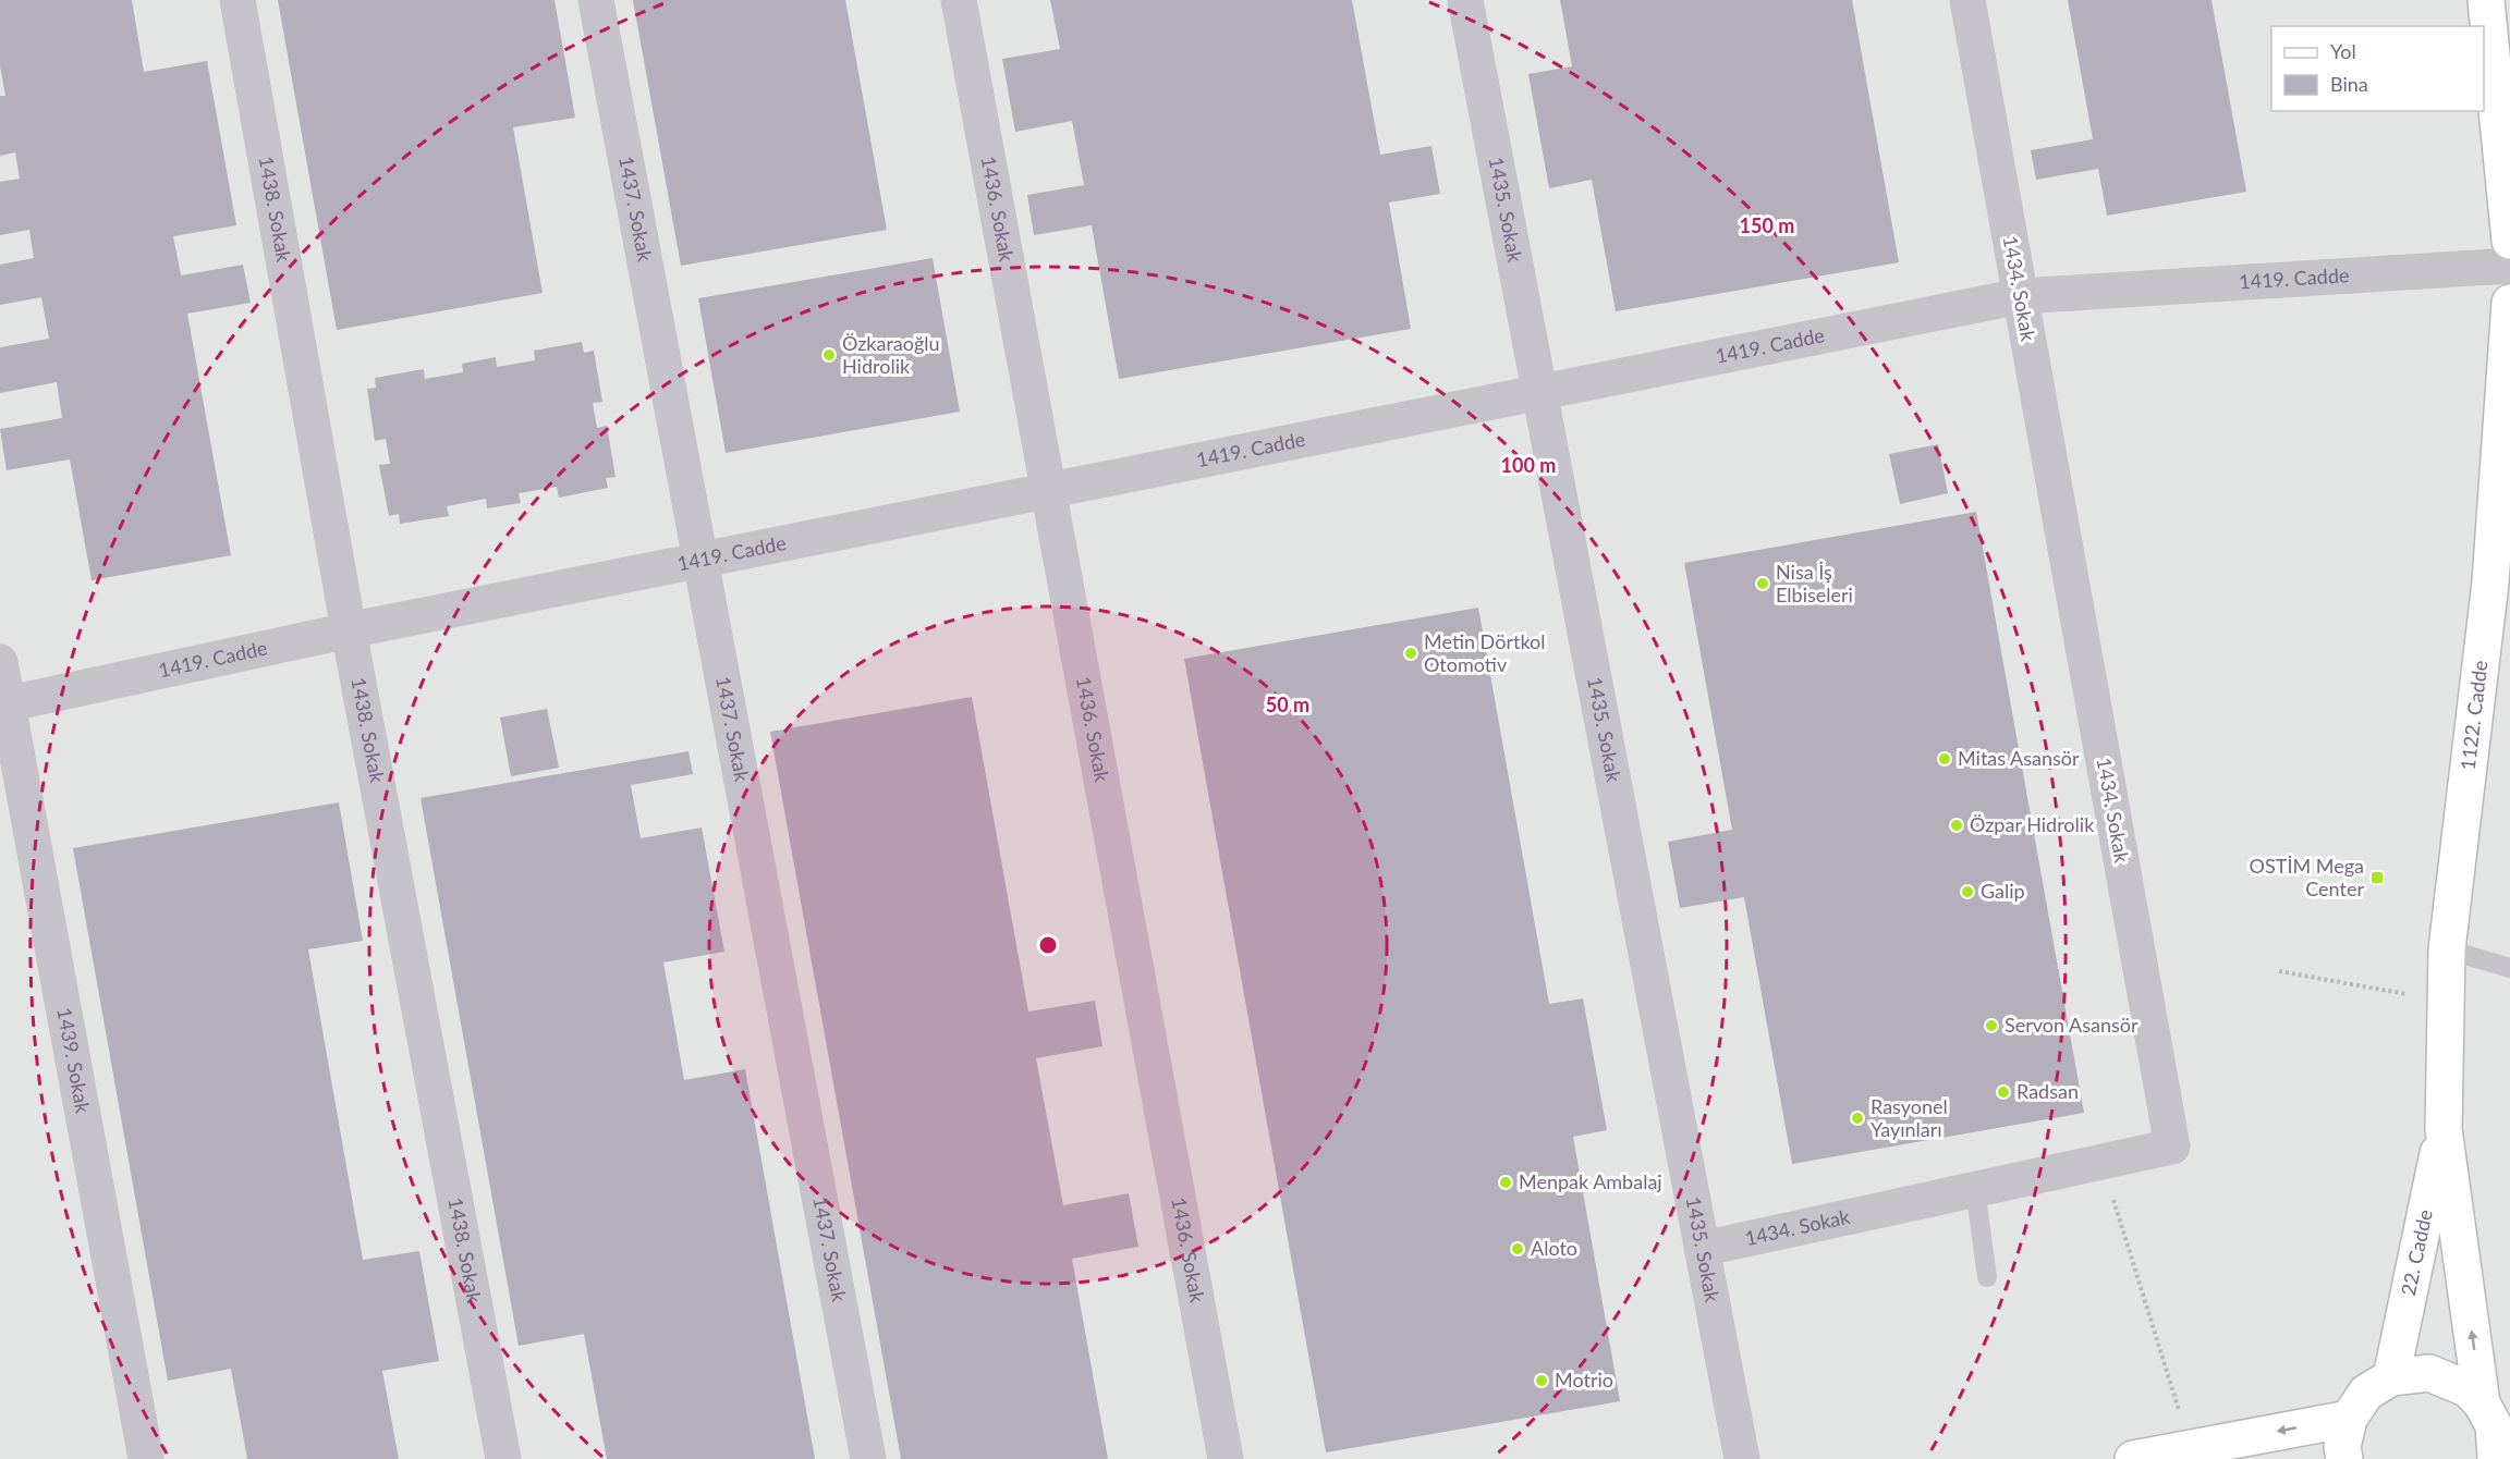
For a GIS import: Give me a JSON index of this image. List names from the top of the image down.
{
  "streets": {
    "main road": ["1122. Cadde", "22. Cadde"],
    "street": [
      "1438. Sokak",
      "1437. Sokak",
      "1436. Sokak",
      "1435. Sokak",
      "1419. Cadde",
      "1434. Sokak",
      "1439. Sokak"
    ]
  },
  "crossings": [
    ["1438. Sokak", "1419. Cadde"],
    ["1437. Sokak", "1419. Cadde"],
    ["1436. Sokak", "1419. Cadde"],
    ["1435. Sokak", "1419. Cadde"],
    ["1435. Sokak", "1434. Sokak"],
    ["1419. Cadde", "1434. Sokak"],
    ["1419. Cadde", "1439. Sokak"],
    ["1122. Cadde", "22. Cadde"]
  ],
  "places": {
    "other": [
      "Özkaraoğlu Hidrolik",
      "Nisa İş Elbiseleri",
      "Metin Dörtkol Otomotiv",
      "Mitas Asansör",
      "Özpar Hidrolik",
      "Galip",
      "Servon Asansör",
      "Radsan",
      "Rasyonel Yayınları",
      "Menpak Ambalaj",
      "Aloto",
      "Motrio"
    ],
    "transit": ["OSTİM Mega Center"]
  },
  "legend": ["Yol", "Bina"],
  "rings": ["150 m", "100 m", "50 m"]
}
